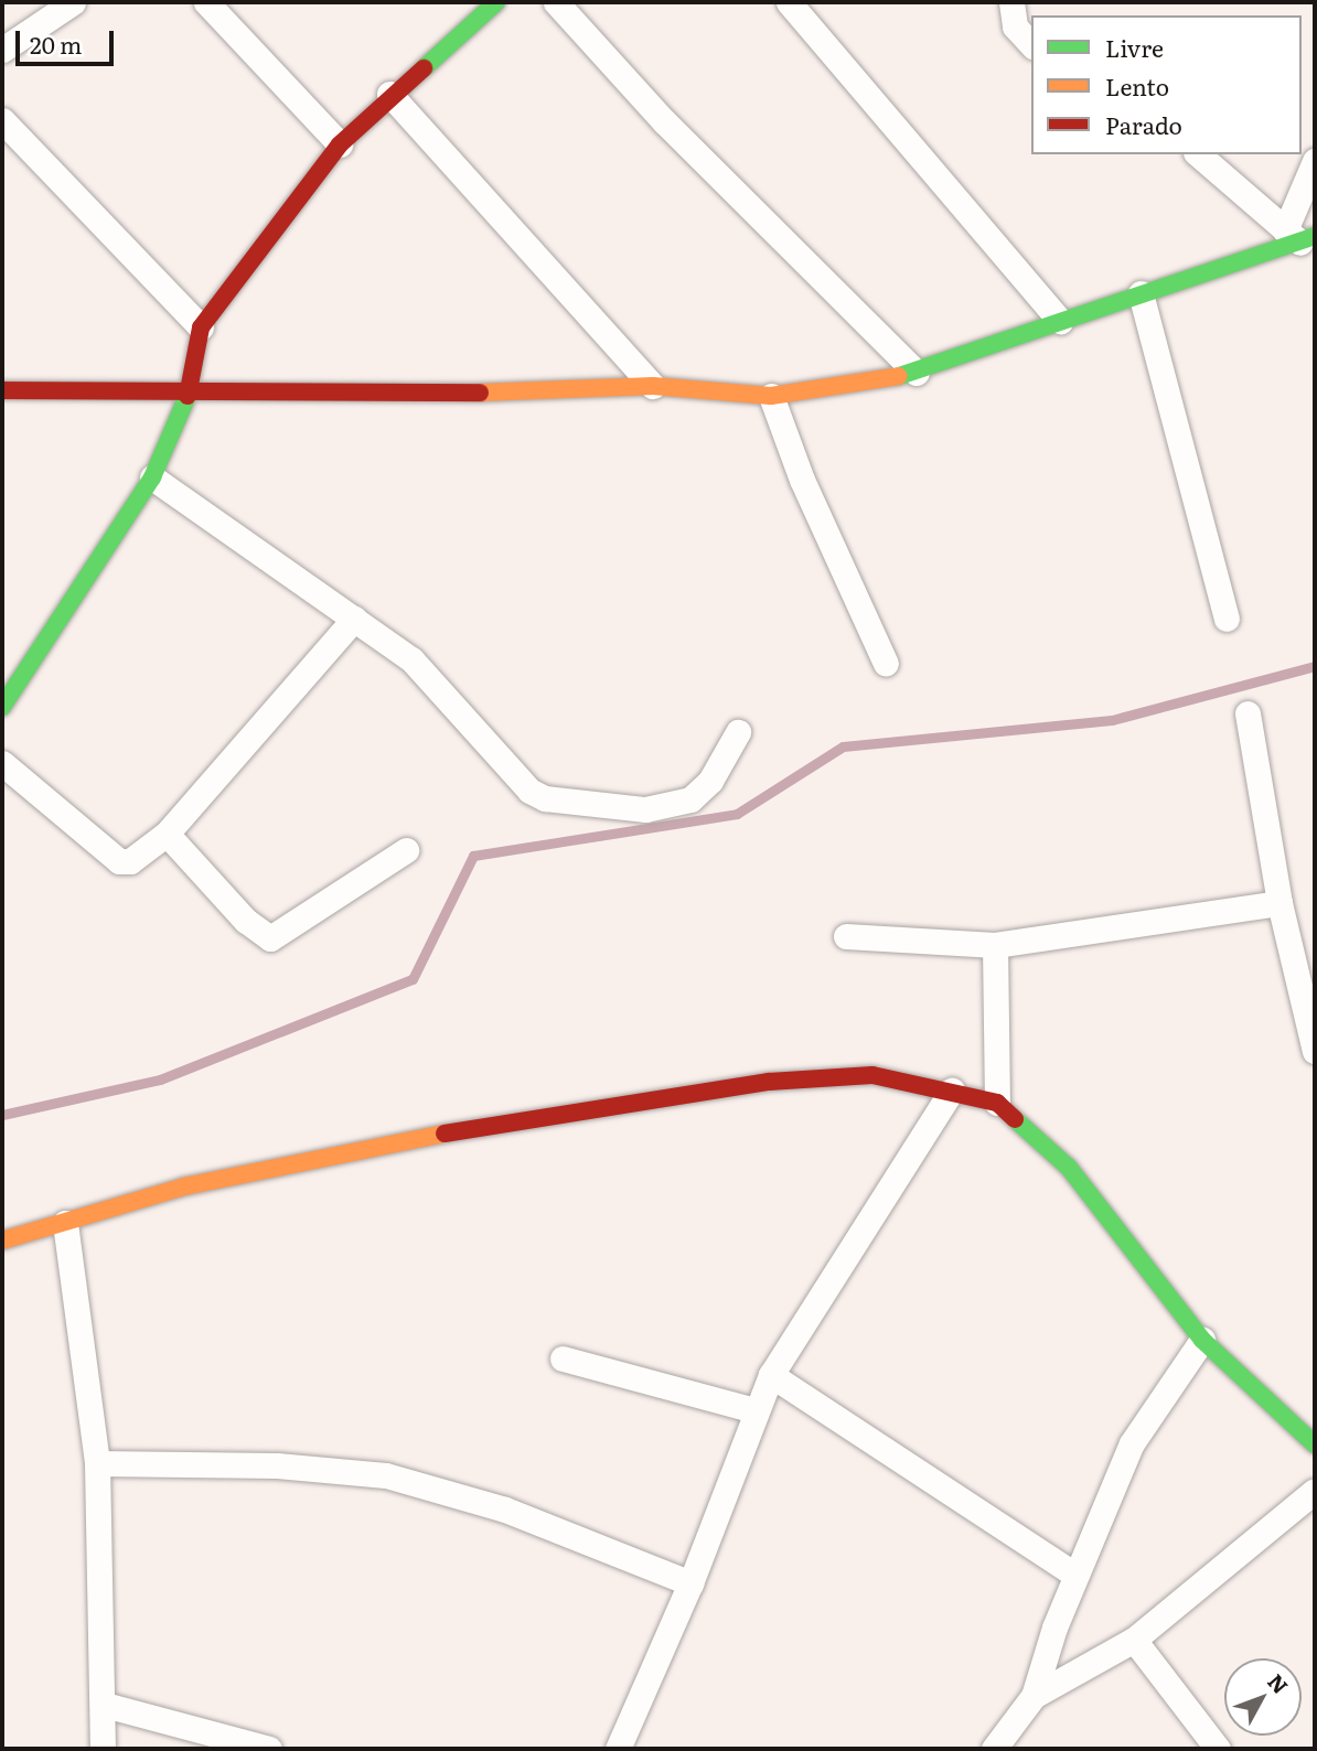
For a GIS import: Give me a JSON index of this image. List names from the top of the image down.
{
  "legend": ["Livre", "Lento", "Parado"],
  "scale_bar": "20 m",
  "north": "top right"
}
